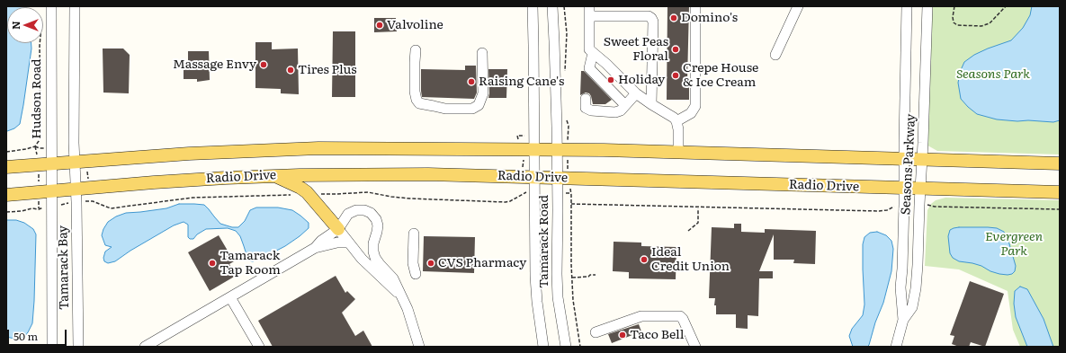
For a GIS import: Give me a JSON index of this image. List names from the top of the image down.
{
  "streets": {
    "main road": ["Radio Drive"],
    "street": [
      "Hudson Road",
      "Seasons Parkway",
      "Tamarack Road",
      "Tamarack Bay"
    ]
  },
  "crossings": [
    ["Hudson Road", "Radio Drive"],
    ["Hudson Road", "Tamarack Bay"],
    ["Seasons Parkway", "Radio Drive"],
    ["Radio Drive", "Tamarack Road"],
    ["Radio Drive", "Tamarack Bay"]
  ],
  "parks": ["Seasons Park", "Evergreen Park"],
  "places": [
    "Domino's",
    "Valvoline",
    "Sweet Peas Floral",
    "Massage Envy",
    "Tires Plus",
    "Crepe House & Ice Cream",
    "Holiday",
    "Raising Cane's",
    "Ideal Credit Union",
    "Tamarack Tap Room",
    "CVS Pharmacy",
    "Taco Bell"
  ],
  "scale_bar": "50 m",
  "north": "left"
}
